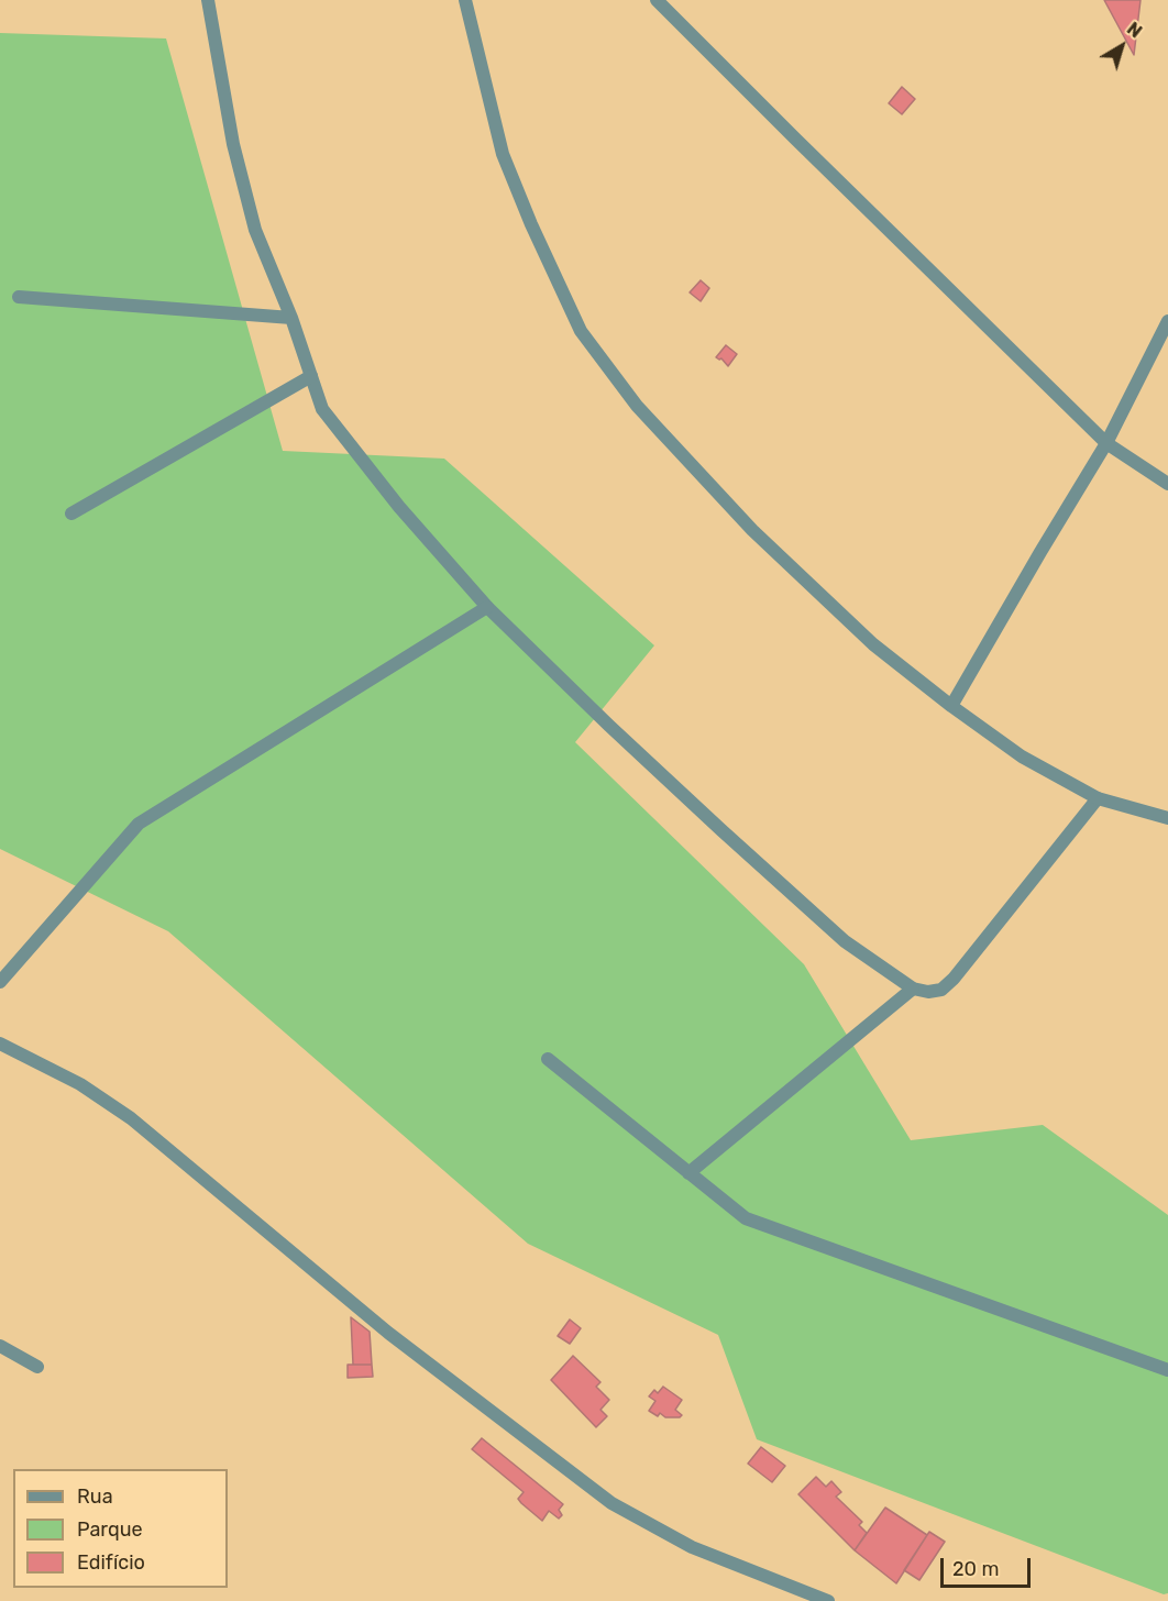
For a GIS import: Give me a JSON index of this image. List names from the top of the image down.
{
  "legend": ["Rua", "Parque", "Edifício"],
  "scale_bar": "20 m",
  "north": "top right"
}
